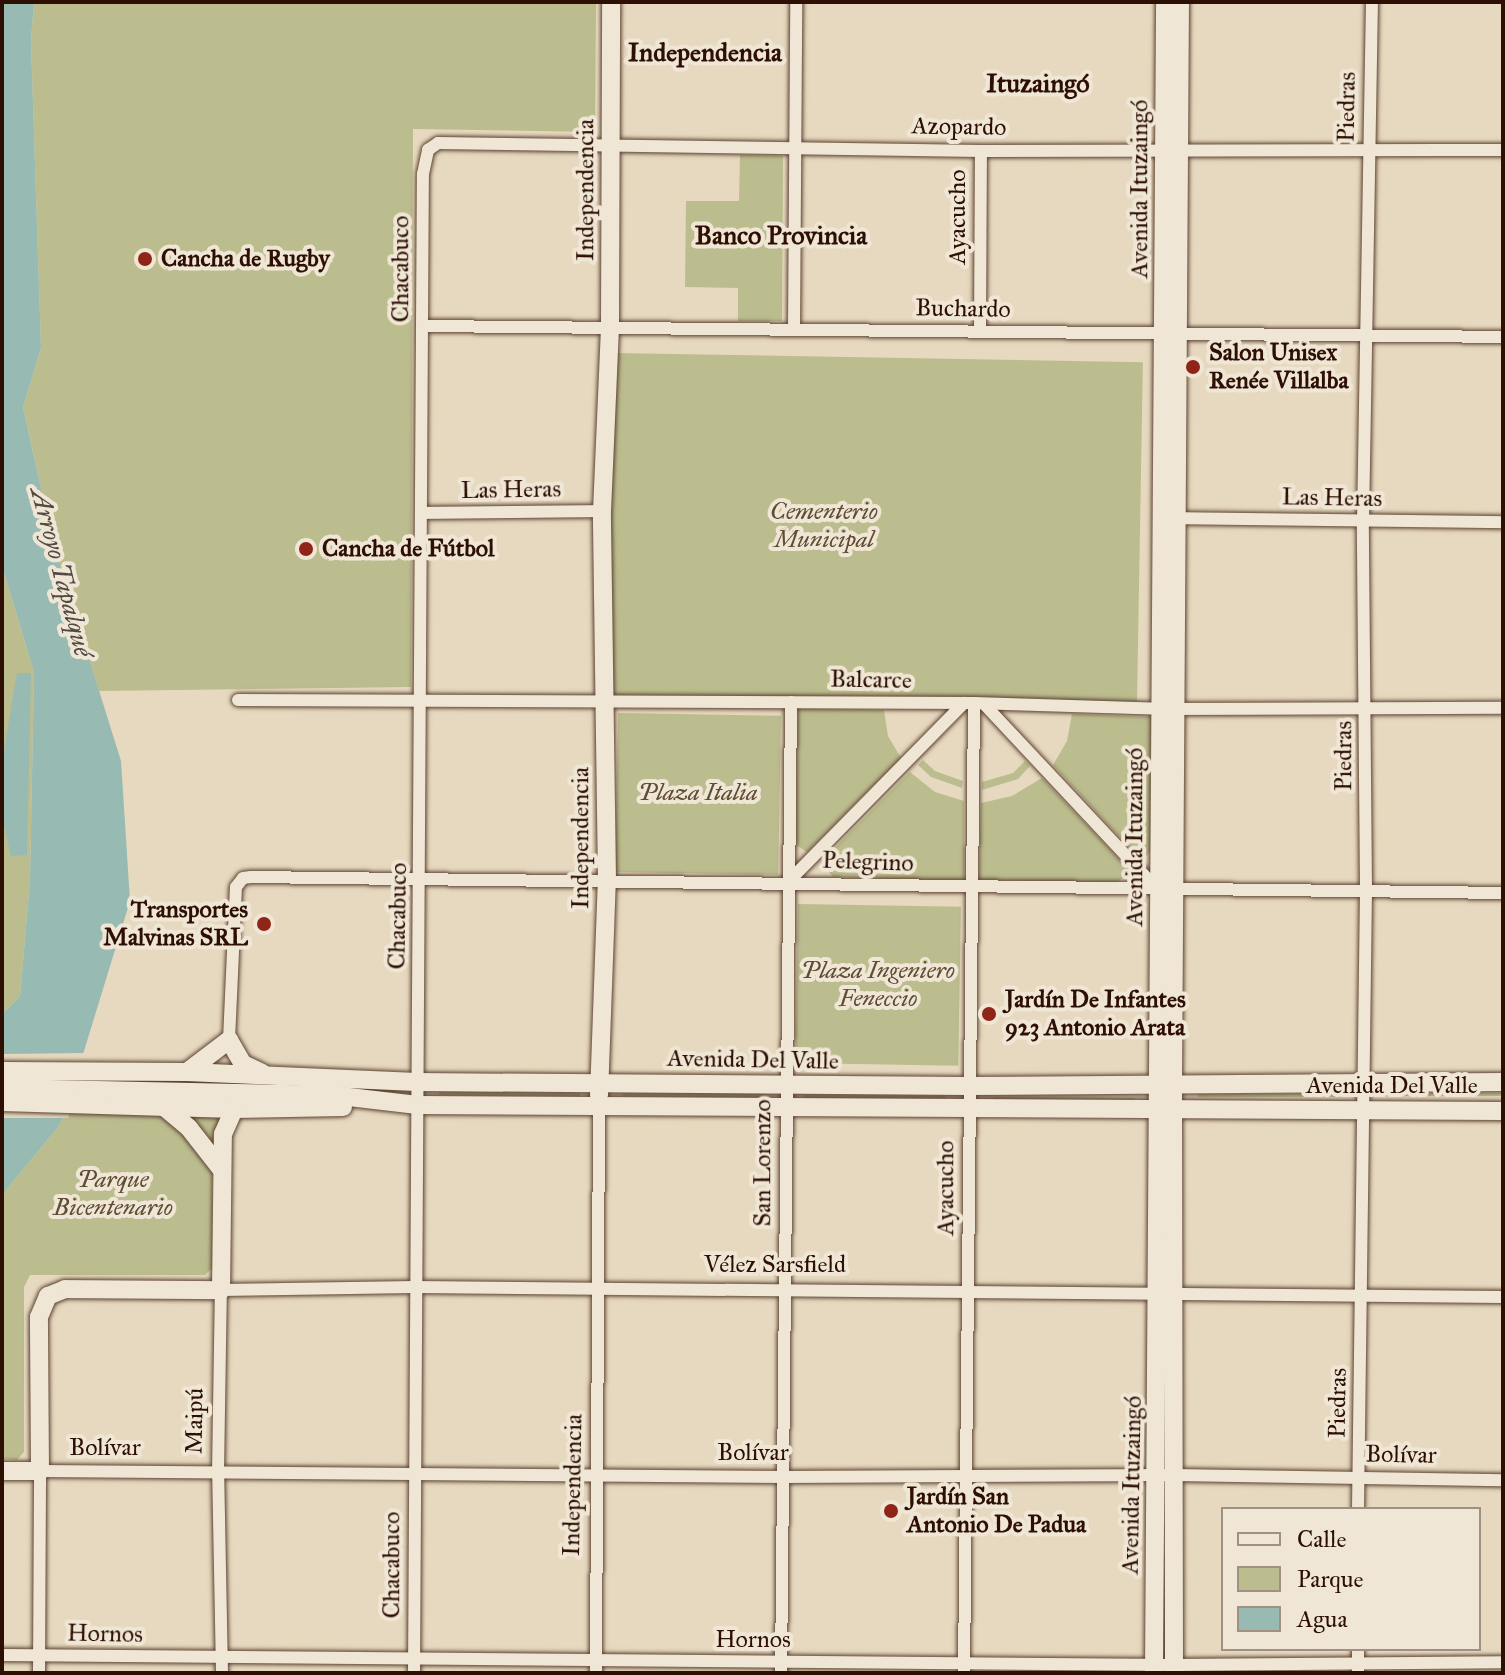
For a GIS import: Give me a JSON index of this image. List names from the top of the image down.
{
  "streets": {
    "main road": [
      "Avenida Ituzaingó",
      "Independencia",
      "Avenida Del Valle",
      "Vélez Sarsfield",
      "Maipú",
      "Bolívar"
    ],
    "street": [
      "Piedras",
      "Azopardo",
      "Ayacucho",
      "Chacabuco",
      "Buchardo",
      "Las Heras",
      "Balcarce",
      "Pelegrino",
      "San Lorenzo",
      "Hornos"
    ]
  },
  "crossings": [
    ["Piedras", "Azopardo"],
    ["Piedras", "Buchardo"],
    ["Piedras", "Las Heras"],
    ["Piedras", "Balcarce"],
    ["Piedras", "Pelegrino"],
    ["Piedras", "Avenida Del Valle"],
    ["Piedras", "Vélez Sarsfield"],
    ["Piedras", "Bolívar"],
    ["Azopardo", "Avenida Ituzaingó"],
    ["Azopardo", "Independencia"],
    ["Azopardo", "Ayacucho"],
    ["Azopardo", "Chacabuco"],
    ["Avenida Ituzaingó", "Buchardo"],
    ["Avenida Ituzaingó", "Las Heras"],
    ["Avenida Ituzaingó", "Balcarce"],
    ["Avenida Ituzaingó", "Pelegrino"],
    ["Avenida Ituzaingó", "Avenida Del Valle"],
    ["Avenida Ituzaingó", "Vélez Sarsfield"],
    ["Avenida Ituzaingó", "Bolívar"],
    ["Avenida Ituzaingó", "Hornos"],
    ["Independencia", "Buchardo"],
    ["Independencia", "Las Heras"],
    ["Independencia", "Balcarce"],
    ["Independencia", "Pelegrino"],
    ["Independencia", "Avenida Del Valle"],
    ["Independencia", "Vélez Sarsfield"],
    ["Independencia", "Bolívar"],
    ["Independencia", "Hornos"],
    ["Ayacucho", "Buchardo"],
    ["Ayacucho", "Balcarce"],
    ["Ayacucho", "Pelegrino"],
    ["Ayacucho", "Avenida Del Valle"],
    ["Ayacucho", "Vélez Sarsfield"],
    ["Ayacucho", "Bolívar"],
    ["Ayacucho", "Hornos"],
    ["Chacabuco", "Buchardo"],
    ["Chacabuco", "Las Heras"],
    ["Chacabuco", "Balcarce"],
    ["Chacabuco", "Pelegrino"],
    ["Chacabuco", "Avenida Del Valle"],
    ["Chacabuco", "Vélez Sarsfield"],
    ["Chacabuco", "Bolívar"],
    ["Chacabuco", "Hornos"],
    ["Balcarce", "San Lorenzo"],
    ["Pelegrino", "San Lorenzo"],
    ["Avenida Del Valle", "San Lorenzo"],
    ["Avenida Del Valle", "Maipú"],
    ["San Lorenzo", "Vélez Sarsfield"],
    ["San Lorenzo", "Bolívar"],
    ["San Lorenzo", "Hornos"],
    ["Vélez Sarsfield", "Maipú"],
    ["Vélez Sarsfield", "Bolívar"],
    ["Maipú", "Bolívar"],
    ["Maipú", "Hornos"]
  ],
  "districts": ["Independencia", "Ituzaingó", "Banco Provincia"],
  "water": ["Arroyo Tapalqué"],
  "parks": [
    "Cementerio Municipal",
    "Plaza Italia",
    "Plaza Ingeniero Feneccio",
    "Parque Bicentenario"
  ],
  "places": [
    "Cancha de Rugby",
    "Salon Unisex Renée Villalba",
    "Cancha de Fútbol",
    "Transportes Malvinas SRL",
    "Jardín De Infantes 923 Antonio Arata",
    "Jardín San Antonio De Padua"
  ],
  "legend": ["Calle", "Parque", "Agua"]
}
